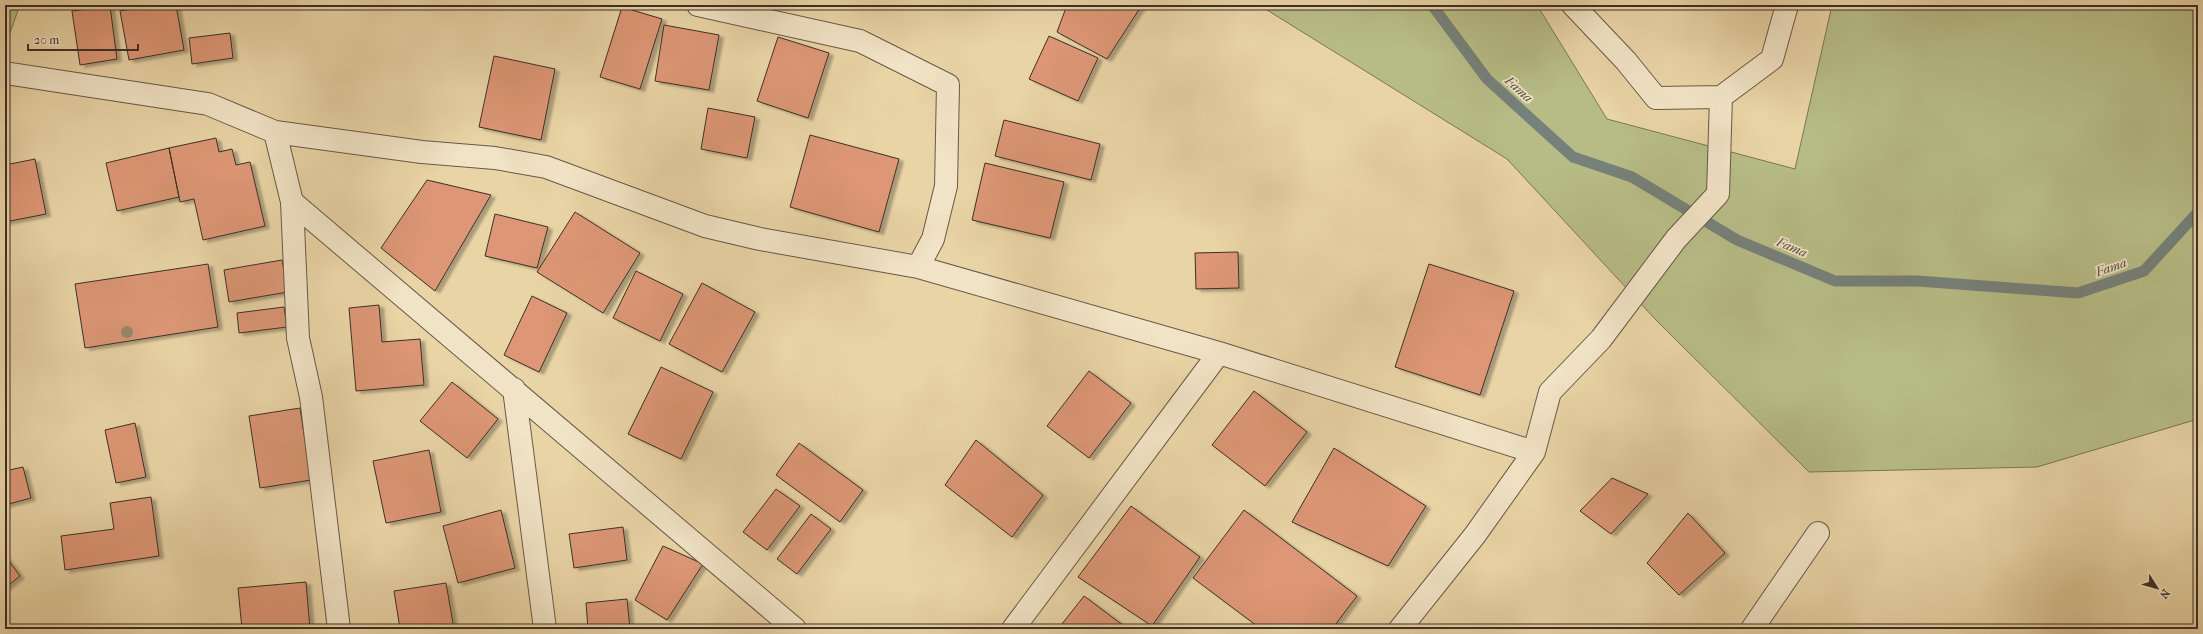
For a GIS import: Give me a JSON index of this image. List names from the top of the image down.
{
  "water": ["Fama"],
  "scale_bar": "20 m",
  "north": "bottom right"
}
